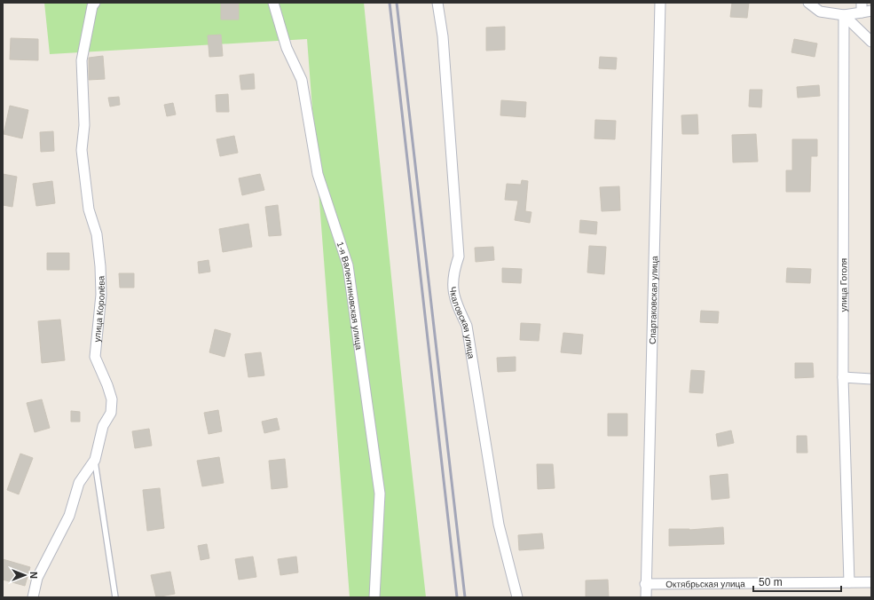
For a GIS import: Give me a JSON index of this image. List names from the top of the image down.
{
  "streets": {
    "street": [
      "улица Гоголя",
      "1-я Валентиновская улица",
      "Спартаковская улица",
      "улица Королёва",
      "Чкаловская улица",
      "Октябрьская улица"
    ]
  },
  "crossings": [
    ["улица Гоголя", "Октябрьская улица"],
    ["Спартаковская улица", "Октябрьская улица"]
  ],
  "scale_bar": "50 m",
  "north": "right"
}
